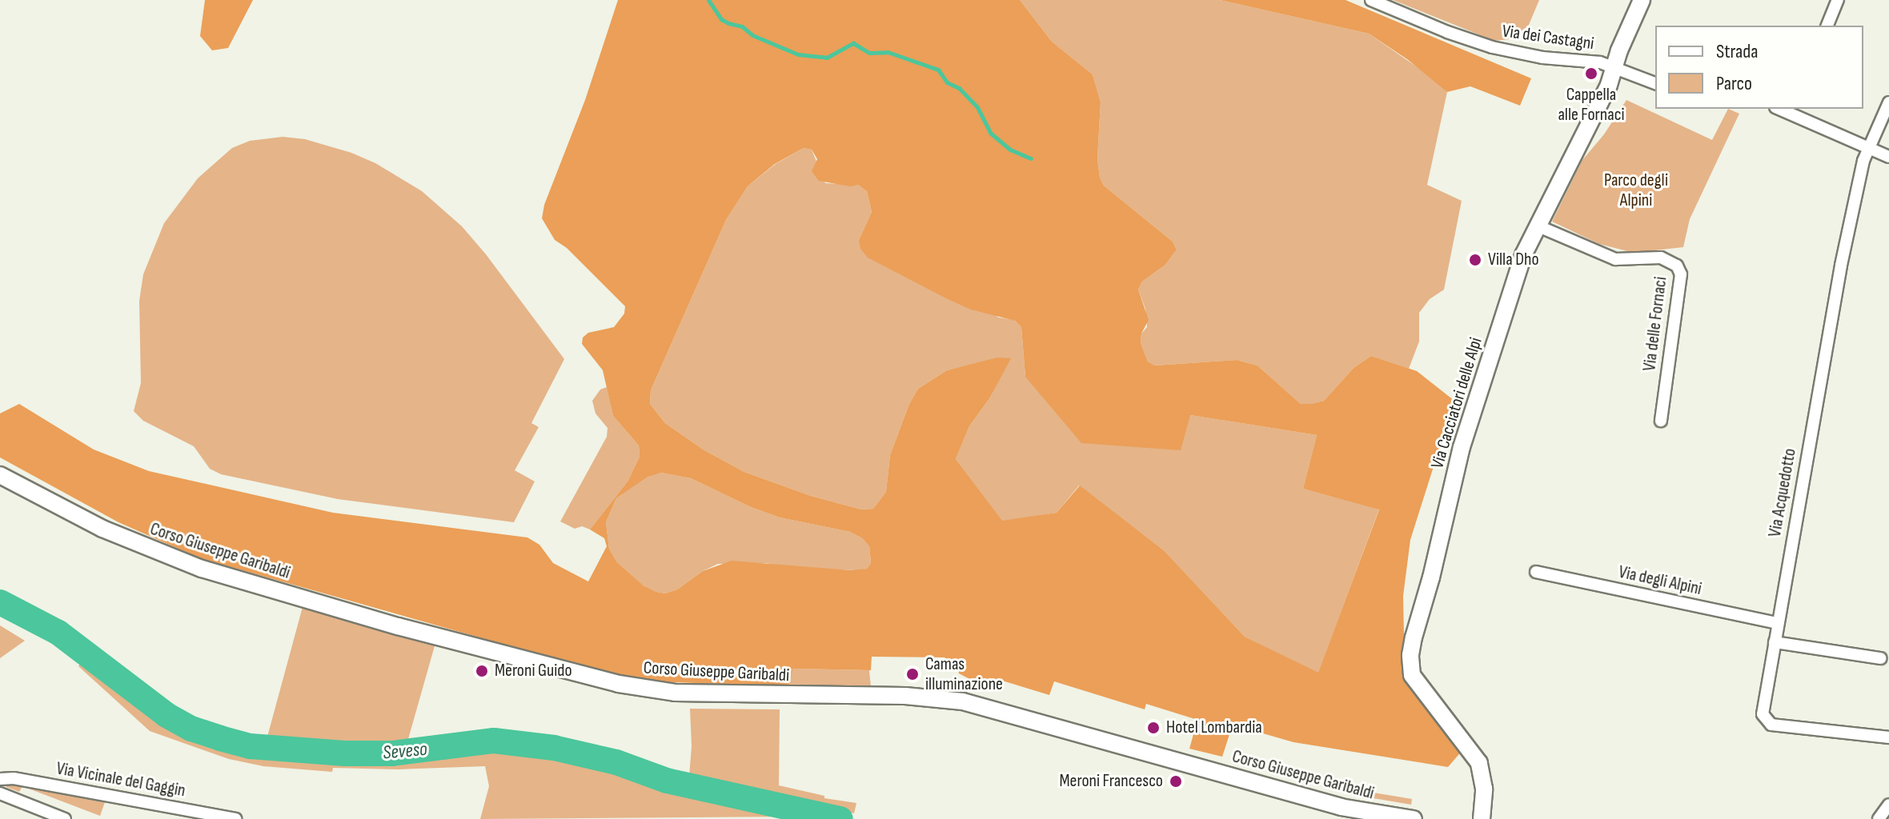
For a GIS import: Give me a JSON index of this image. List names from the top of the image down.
{
  "streets": {
    "main road": ["Via Cacciatori delle Alpi", "Corso Giuseppe Garibaldi"],
    "street": [
      "Via dei Castagni",
      "Via delle Fornaci",
      "Via Acquedotto",
      "Via degli Alpini",
      "Via Vicinale del Gaggin"
    ]
  },
  "crossings": [
    ["Via dei Castagni", "Via Cacciatori delle Alpi"],
    ["Via delle Fornaci", "Via Cacciatori delle Alpi"],
    ["Via Acquedotto", "Via degli Alpini"]
  ],
  "water": ["Seveso"],
  "parks": ["Parco degli Alpini"],
  "places": [
    "Cappella alle Fornaci",
    "Villa Dho",
    "Meroni Guido",
    "Camas illuminazione",
    "Hotel Lombardia",
    "Meroni Francesco"
  ],
  "legend": ["Strada", "Parco"]
}
